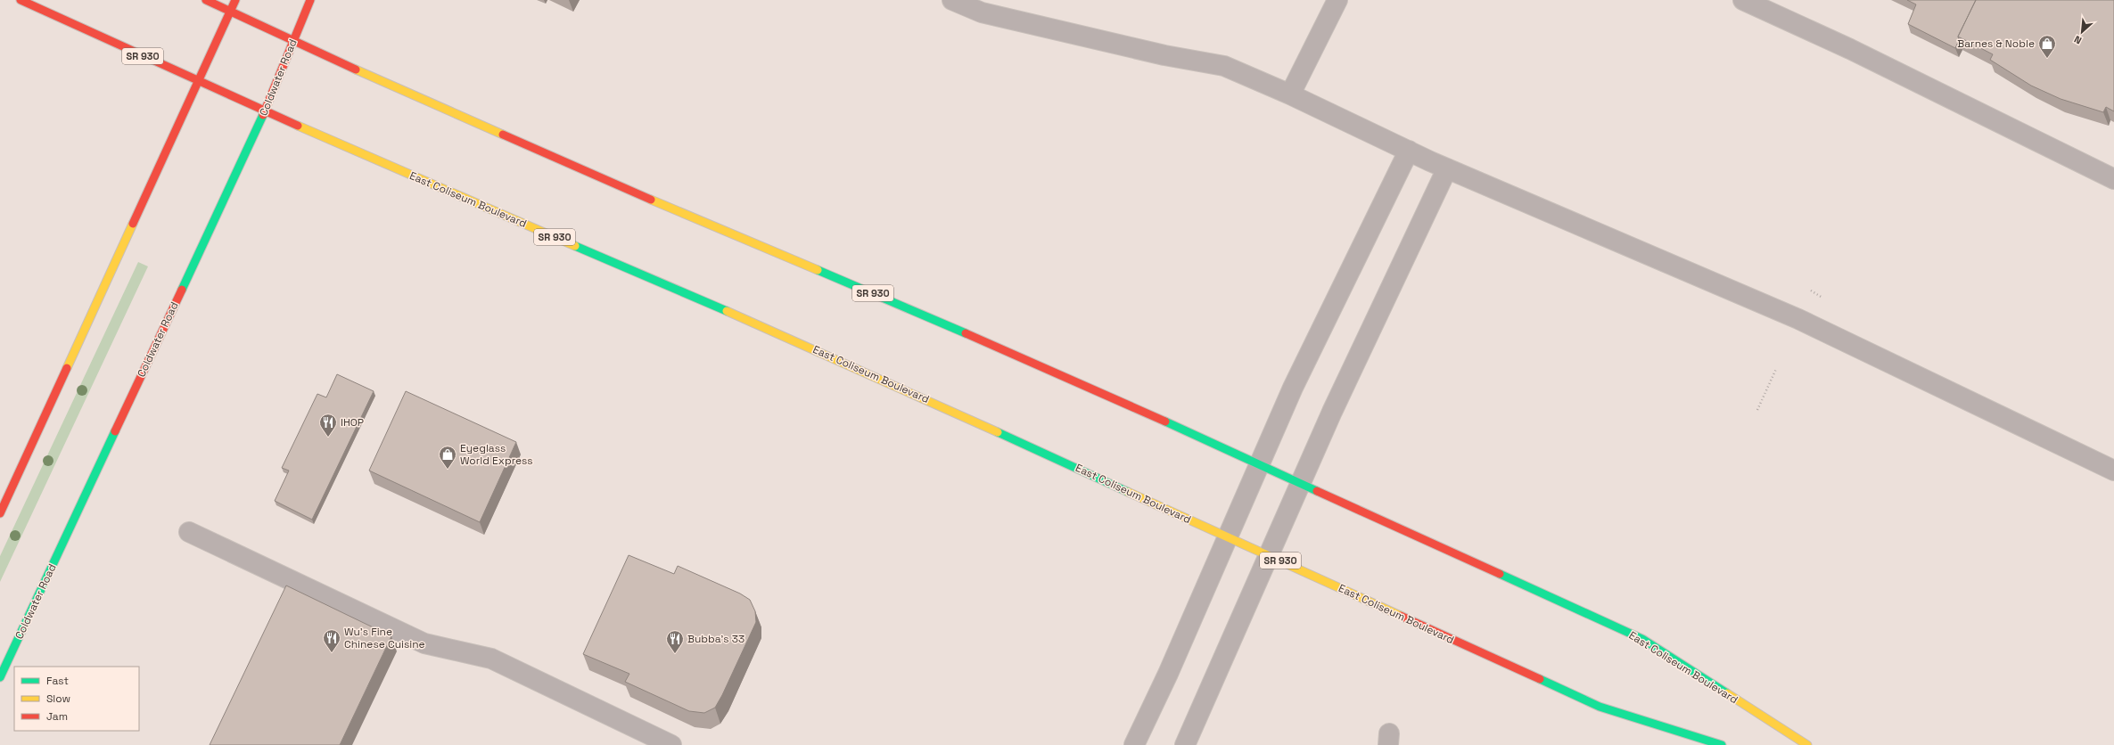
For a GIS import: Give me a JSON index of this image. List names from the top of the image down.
{
  "streets": {
    "main road": ["SR 930", "Coldwater Road", "East Coliseum Boulevard"]
  },
  "crossings": [
    ["Coldwater Road", "East Coliseum Boulevard"]
  ],
  "places": {
    "shop": ["Barnes & Noble", "Eyeglass World Express"],
    "restaurant": ["IHOP", "Wu's Fine Chinese Cuisine", "Bubba's 33"]
  },
  "legend": ["Fast", "Slow", "Jam"],
  "north": "bottom left"
}
